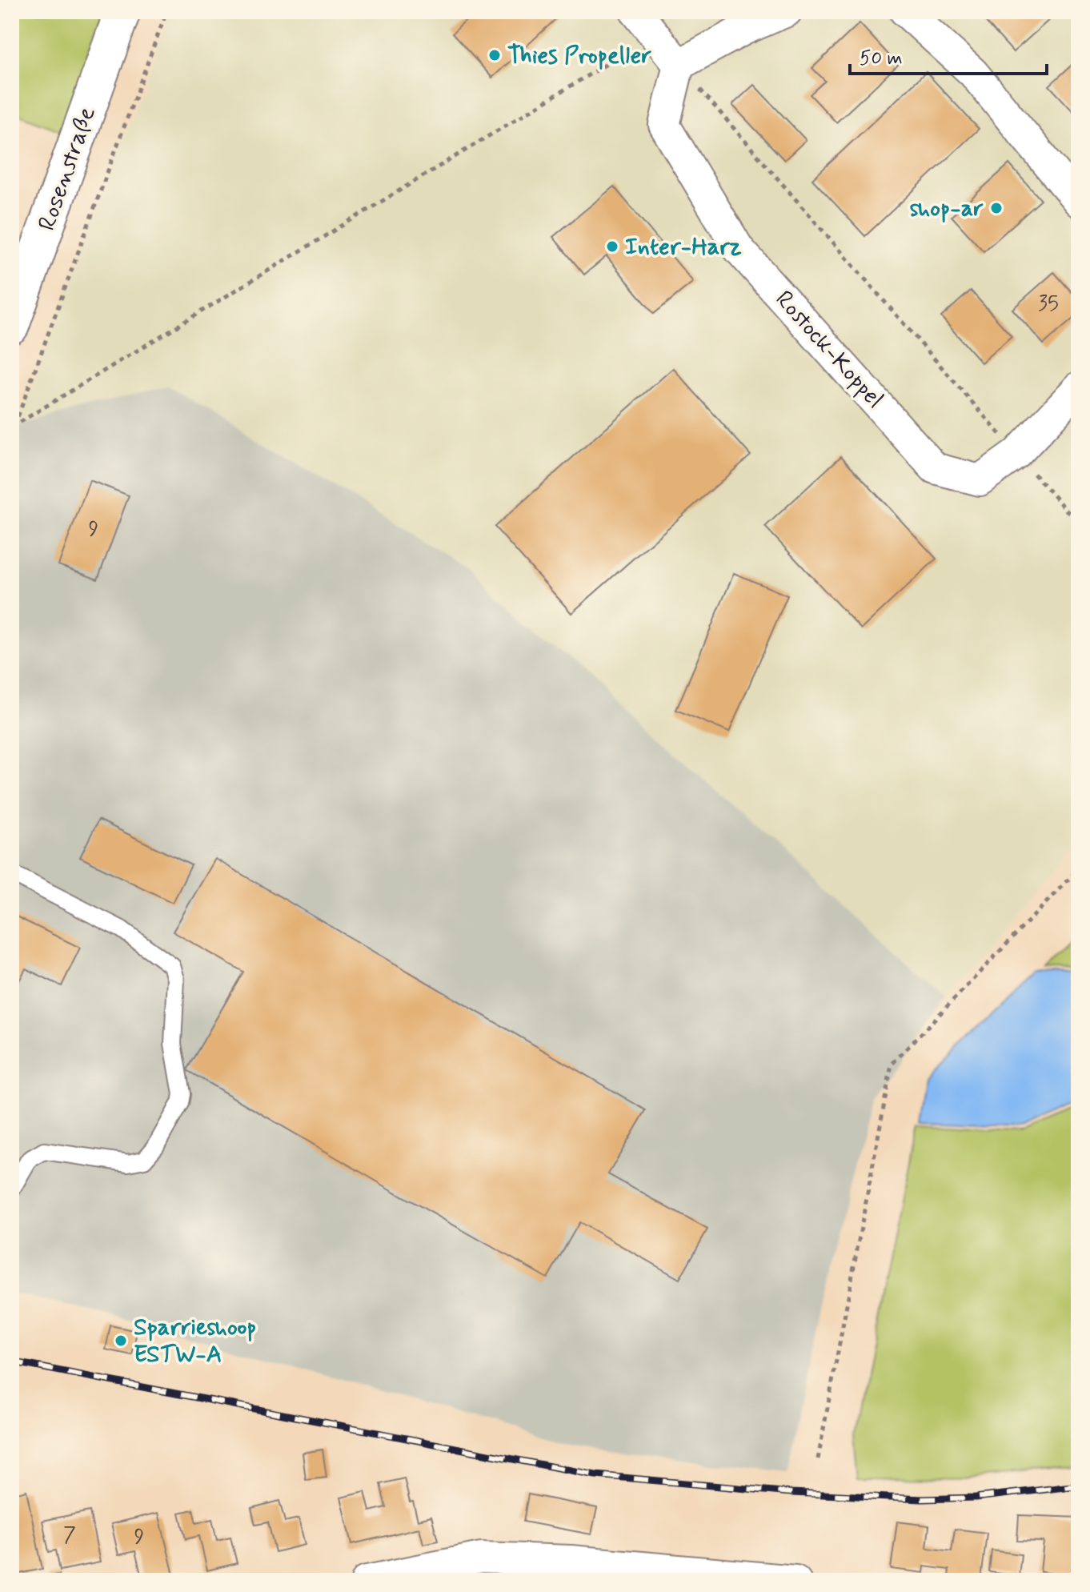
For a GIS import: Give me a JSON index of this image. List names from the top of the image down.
{
  "streets": {
    "main road": ["Rosenstraße"],
    "street": ["Rostock-Koppel"]
  },
  "places": [
    "Thies Propeller",
    "shop-ar",
    "Inter-Harz",
    "Sparrieshoop ESTW-A"
  ],
  "house_numbers": [
    "35",
    "9",
    "7",
    "9"
  ],
  "scale_bar": "50 m"
}
